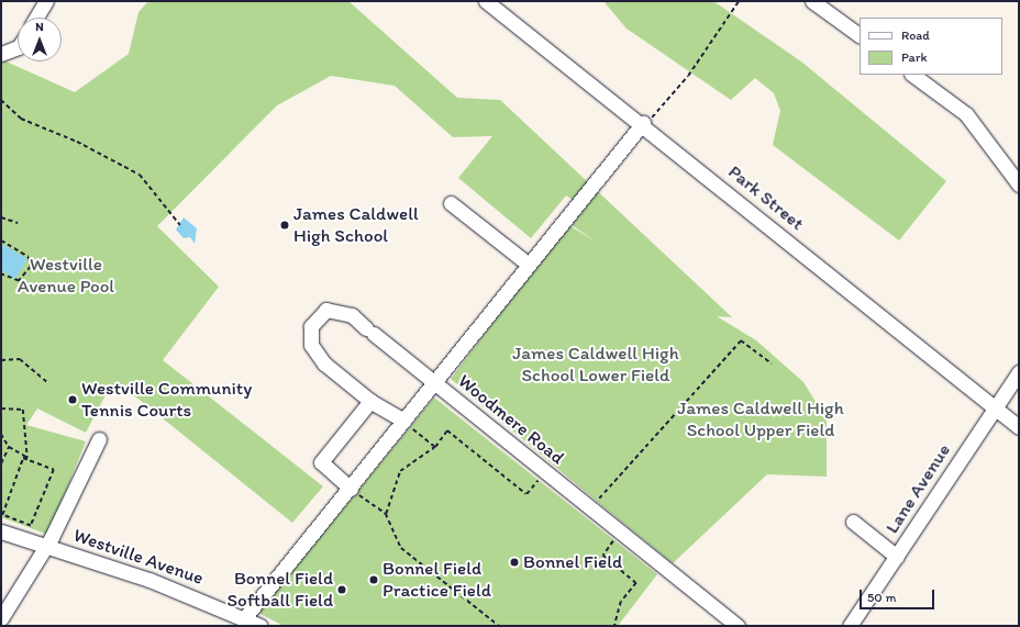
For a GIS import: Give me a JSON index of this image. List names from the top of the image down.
{
  "streets": {
    "street": [
      "Park Street",
      "Woodmere Road",
      "Lane Avenue",
      "Westville Avenue"
    ]
  },
  "crossings": [
    ["Park Street", "Lane Avenue"],
    ["Woodmere Road", "Westville Avenue"]
  ],
  "parks": ["Westville Avenue Pool", "James Caldwell High School Lower Field", "James Caldwell High School Upper Field"],
  "places": [
    "James Caldwell High School",
    "Westville Community Tennis Courts",
    "Bonnel Field",
    "Bonnel Field Practice Field",
    "Bonnel Field Softball Field"
  ],
  "legend": ["Road", "Park"],
  "scale_bar": "50 m",
  "north": "top"
}
